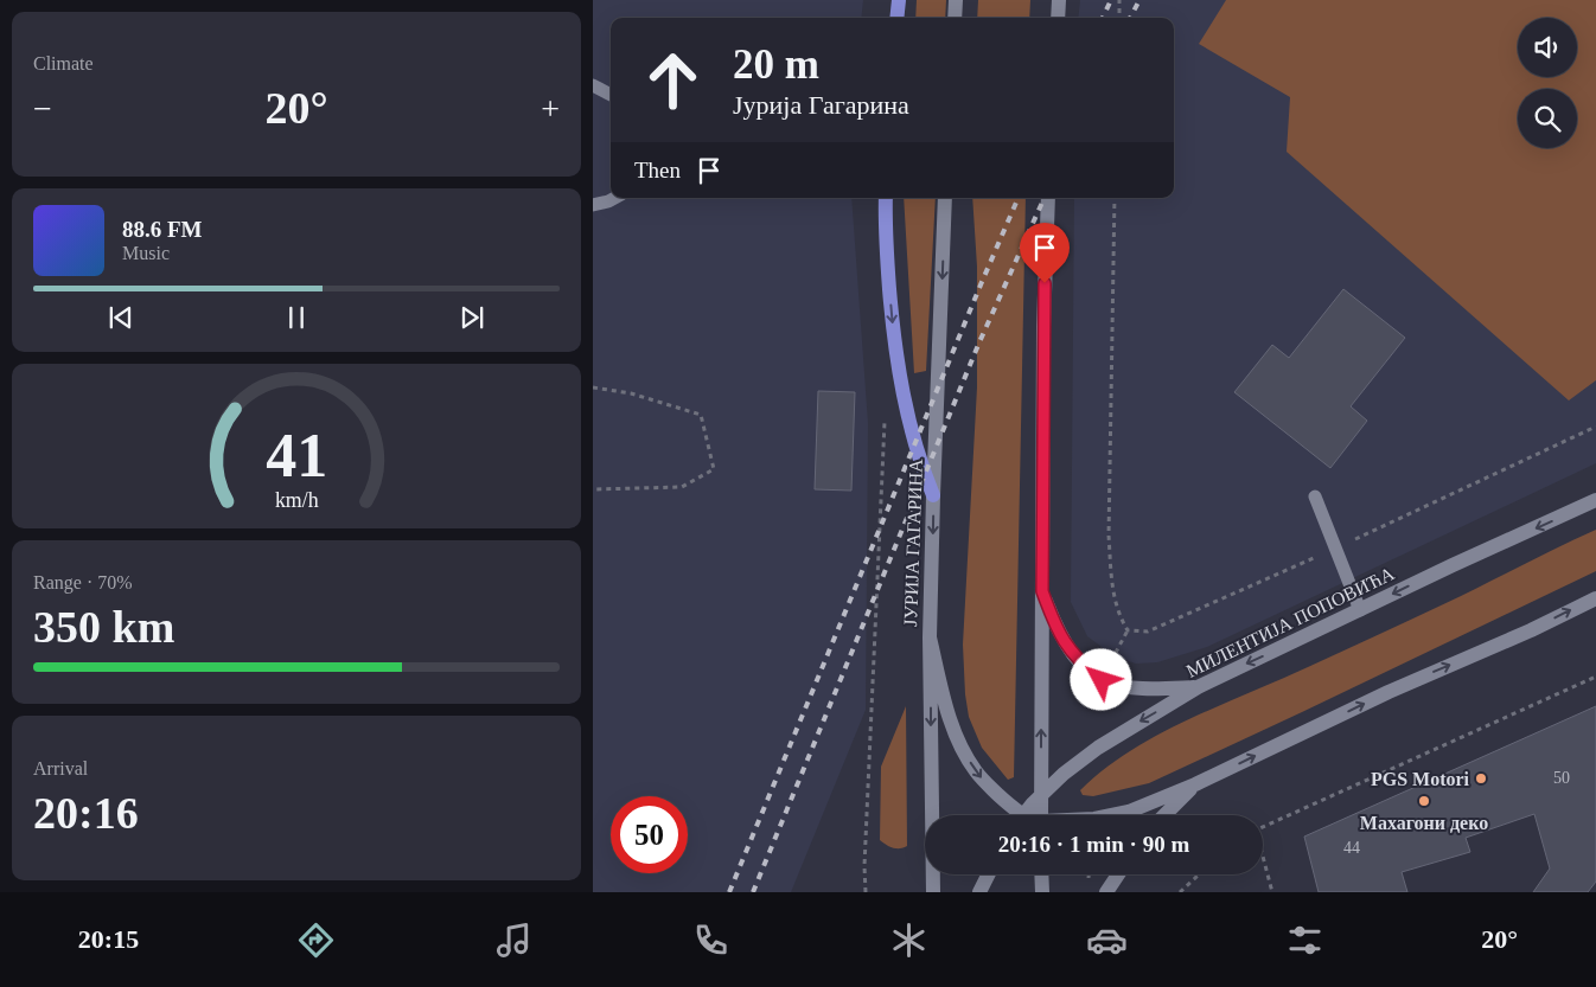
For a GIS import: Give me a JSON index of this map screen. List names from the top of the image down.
{
  "streets": {
    "main road": ["ЈУРИЈА ГАГАРИНА", "МИЛЕНТИЈА ПОПОВИЋА"]
  },
  "places": ["PGS Motori", "Махагони деко"],
  "house_numbers": ["50", "44"],
  "page": {
    "tile": [
      "Climate",
      ["Range · 70%", "350 km"],
      ["Arrival", "20:16"]
    ],
    "turn": ["20 m", "Јурија Гагарина"],
    "heat": ["−", "20°", "+"],
    "then": "Then",
    "song": ["88.6 FM", "Music"],
    "limit": "50",
    "trip": "20:16 · 1 min · 90 m",
    "tabs": ["20:15", "20°"],
    "gauge": ["41", "km/h"]
  }
}
